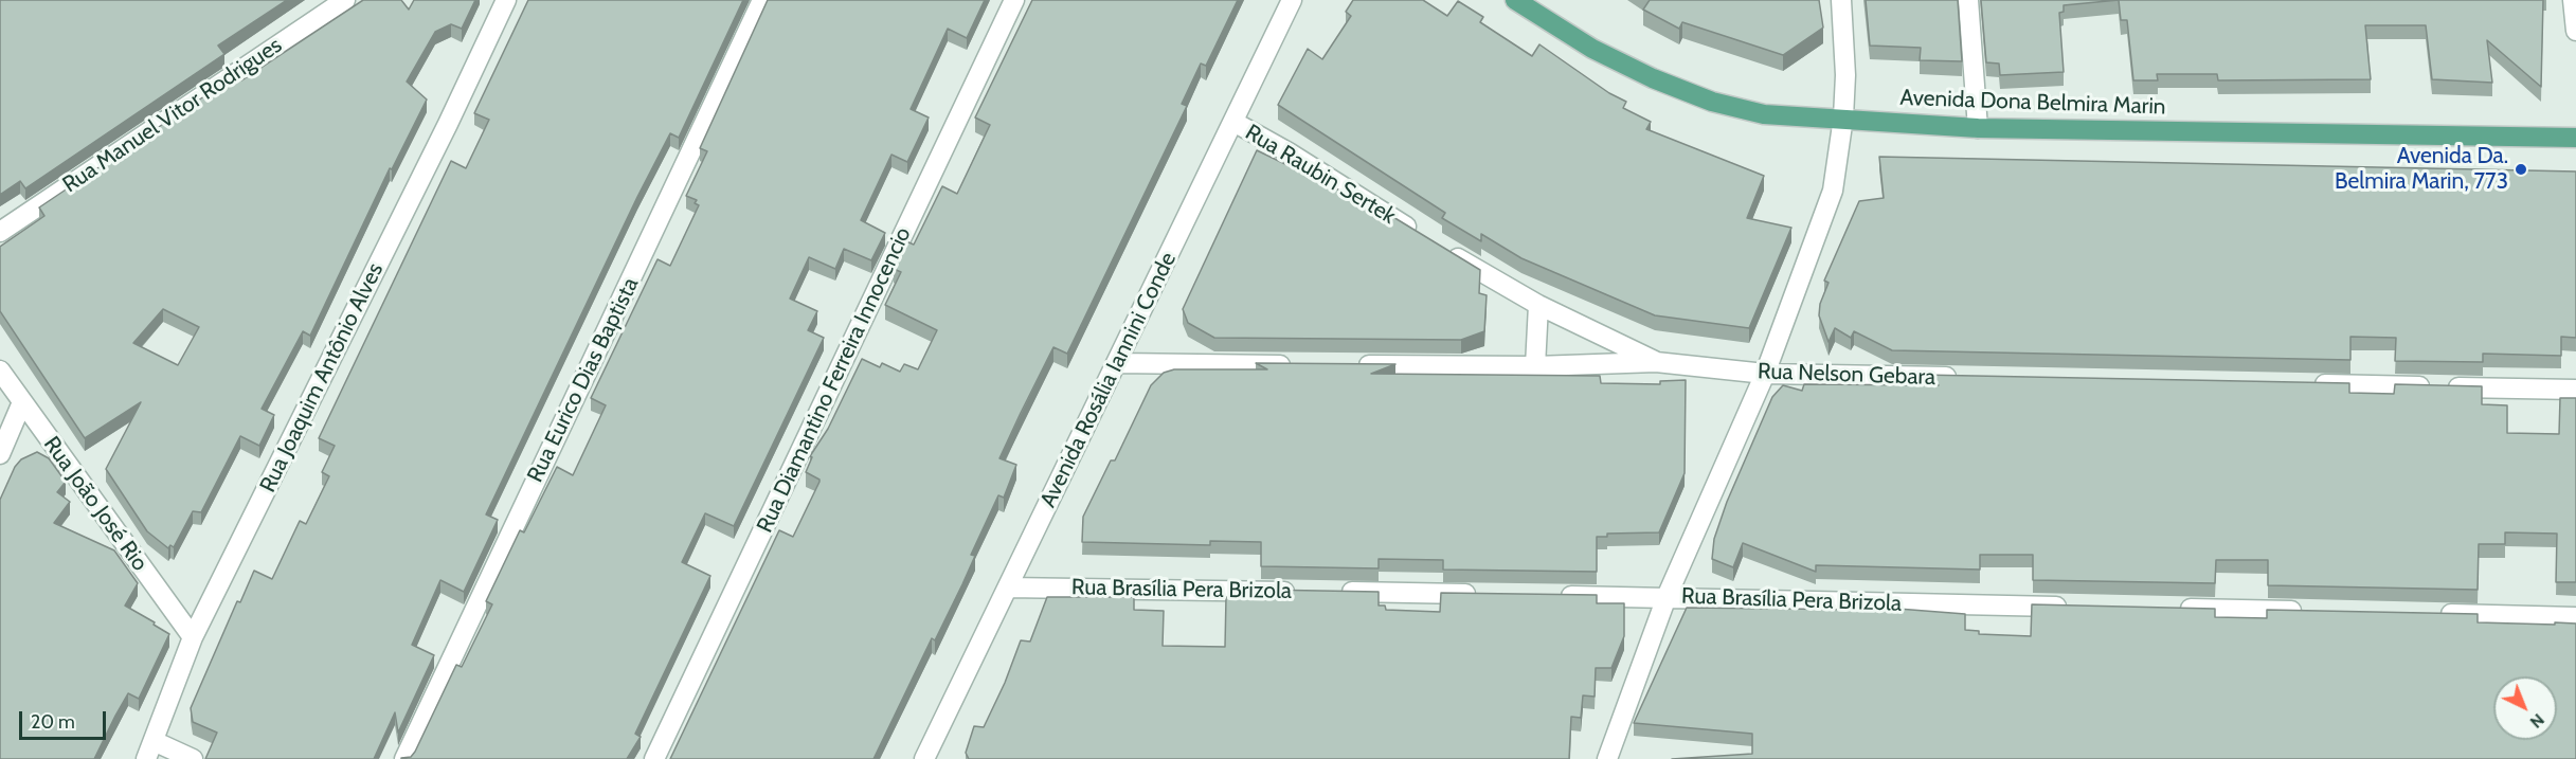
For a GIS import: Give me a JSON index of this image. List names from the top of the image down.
{
  "streets": {
    "main road": ["Avenida Dona Belmira Marin"],
    "street": [
      "Rua Manuel Vitor Rodrigues",
      "Rua Raubin Sertek",
      "Rua Nelson Gebara",
      "Rua Joaquim Antônio Alves",
      "Rua Eurico Dias Baptista",
      "Rua Diamantino Ferreira Innocencio",
      "Avenida Rosália Iannini Conde",
      "Rua João José Rio",
      "Rua Brasília Pera Brizola"
    ]
  },
  "crossings": [
    ["Rua Raubin Sertek", "Avenida Rosália Iannini Conde"],
    ["Rua Joaquim Antônio Alves", "Rua João José Rio"],
    ["Avenida Rosália Iannini Conde", "Rua Brasília Pera Brizola"]
  ],
  "places": ["Avenida Da. Belmira Marin, 773"],
  "scale_bar": "20 m",
  "north": "bottom right"
}
